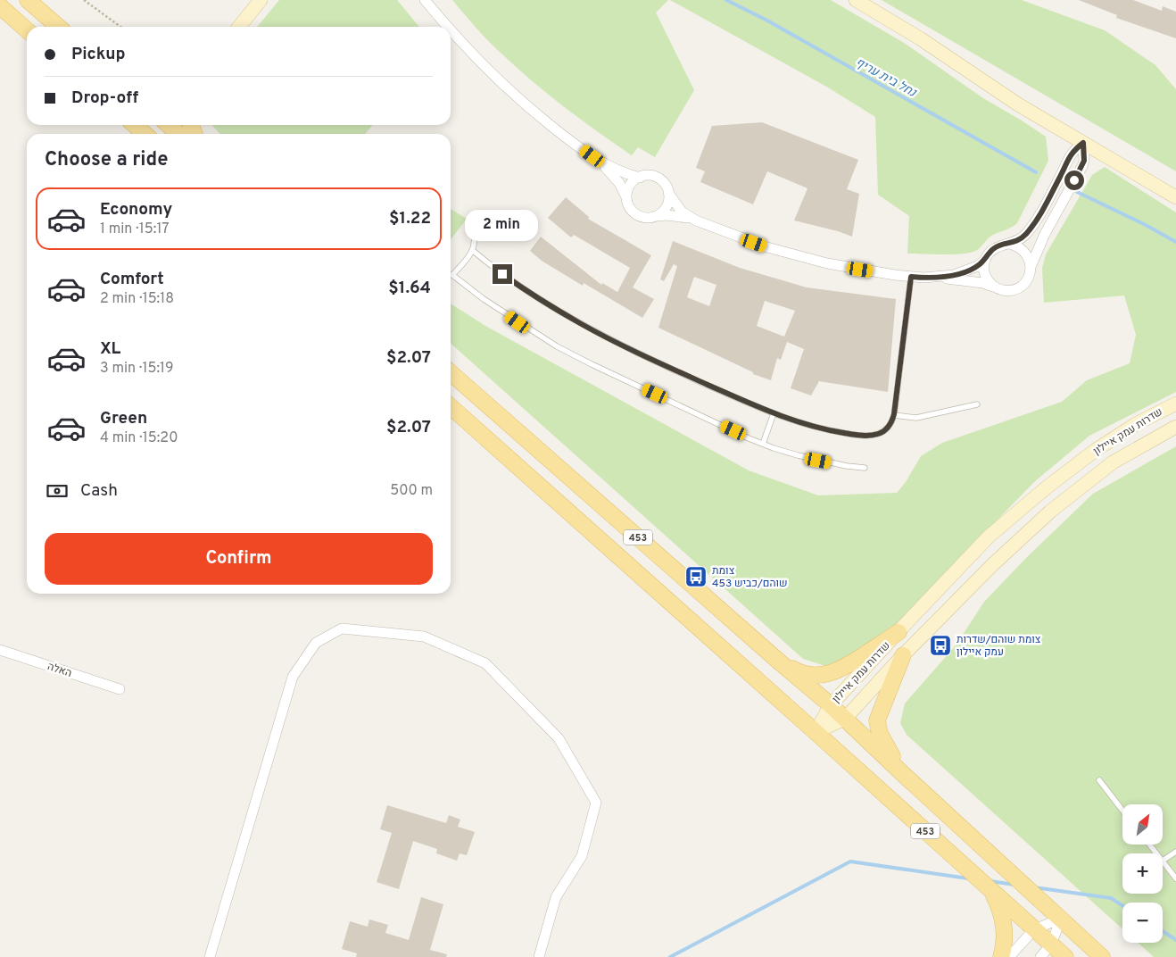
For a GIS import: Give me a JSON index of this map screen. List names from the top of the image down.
{
  "streets": {
    "main road": ["שדרות עמק איילון", "453"],
    "street": ["האלה"]
  },
  "crossings": [
    ["שדרות עמק איילון", "453"]
  ],
  "water": ["נחל בית עריף"],
  "places": {
    "bus stop": ["צומת שוהם/כביש 453", "צומת שוהם/שדרות עמק איילון"]
  },
  "north": "top right",
  "page": {
    "banner": ["Pickup", "Drop-off"],
    "heading": "Choose a ride",
    "list": [
      {
        "name": "Economy",
        "note": "1 min · 15:17",
        "value": "$1.22"
      },
      {
        "name": "Comfort",
        "note": "2 min · 15:18",
        "value": "$1.64"
      },
      {
        "name": "XL",
        "note": "3 min · 15:19",
        "value": "$2.07"
      },
      {
        "name": "Green",
        "note": "4 min · 15:20",
        "value": "$2.07"
      }
    ],
    "bubble": "2 min",
    "pay": ["Cash", "500 m"],
    "buttons": "Confirm",
    "map_buttons": ["+", "−"]
  }
}
